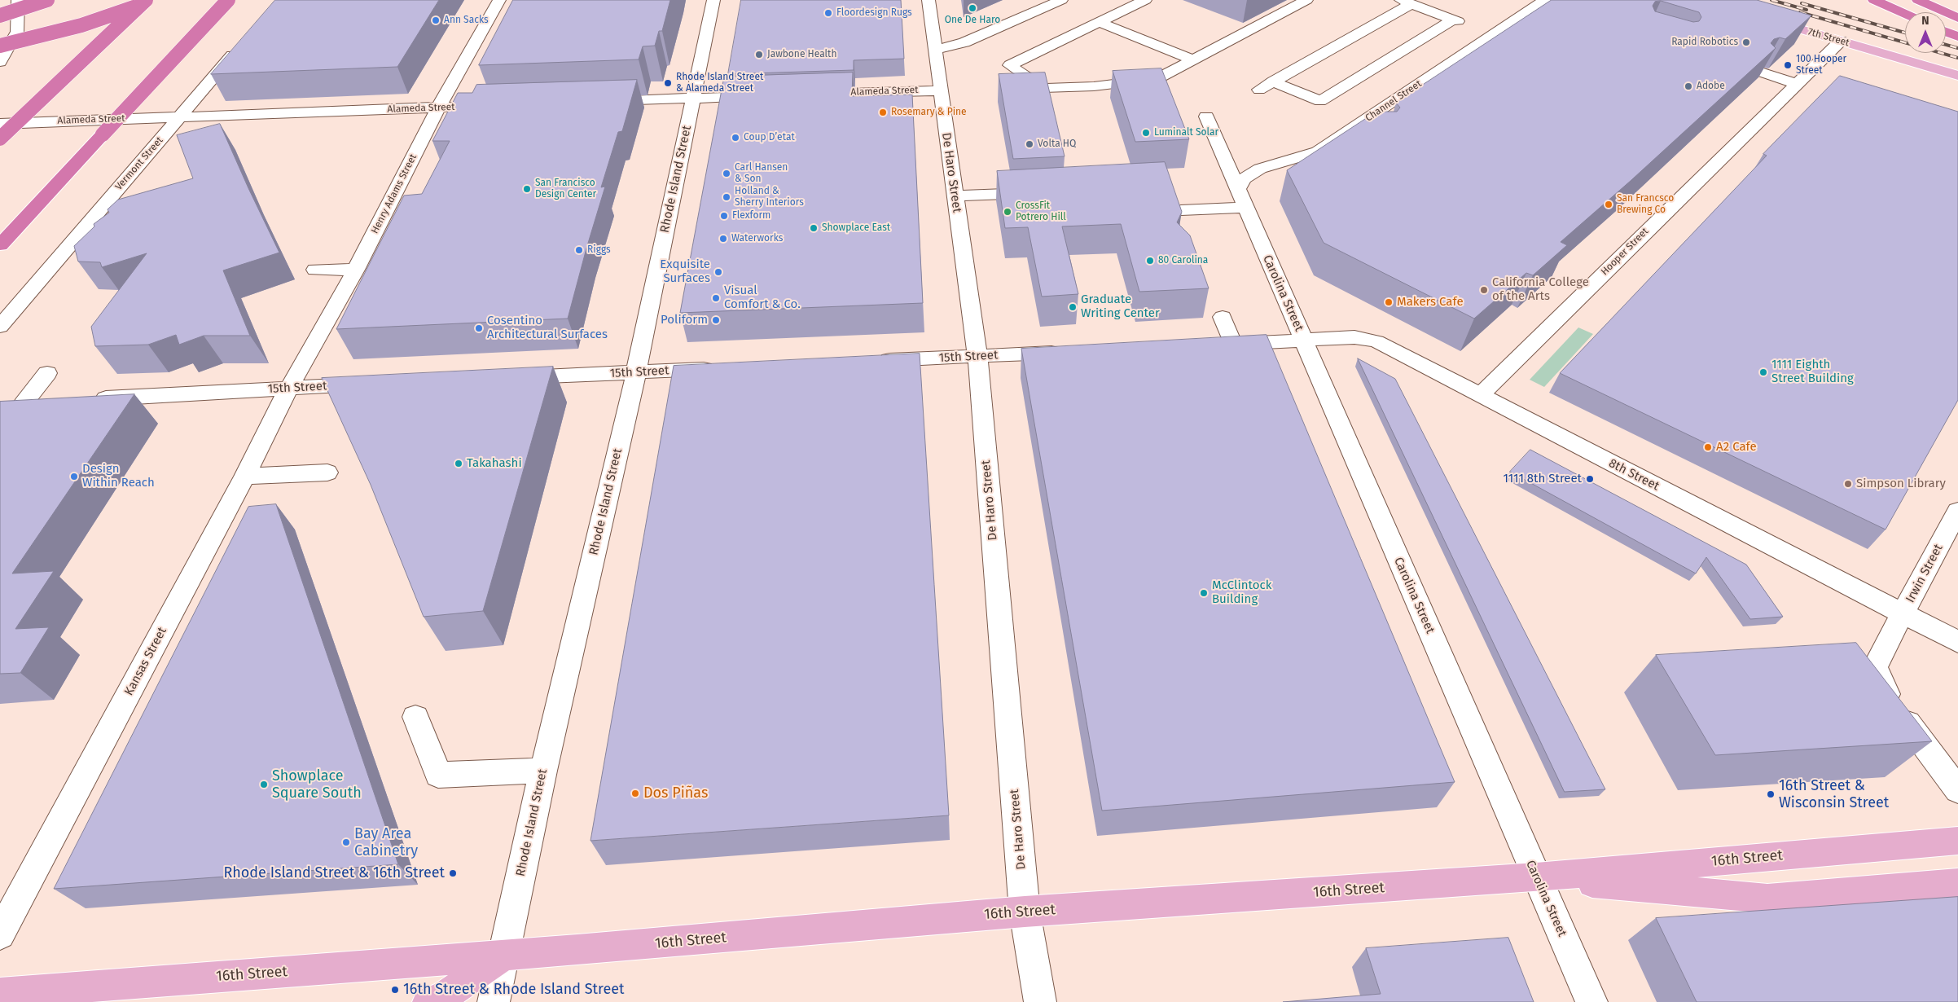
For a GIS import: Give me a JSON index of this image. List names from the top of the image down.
{
  "streets": {
    "main road": ["7th Street", "16th Street"],
    "street": [
      "Alameda Street",
      "Channel Street",
      "Vermont Street",
      "De Haro Street",
      "Rhode Island Street",
      "Henry Adams Street",
      "Hooper Street",
      "Carolina Street",
      "15th Street",
      "8th Street",
      "Irwin Street",
      "Kansas Street"
    ]
  },
  "crossings": [
    ["7th Street", "Hooper Street"],
    ["Alameda Street", "Vermont Street"],
    ["Alameda Street", "De Haro Street"],
    ["Alameda Street", "Henry Adams Street"],
    ["Channel Street", "Carolina Street"],
    ["De Haro Street", "15th Street"],
    ["De Haro Street", "16th Street"],
    ["Rhode Island Street", "15th Street"],
    ["Rhode Island Street", "16th Street"],
    ["Henry Adams Street", "15th Street"],
    ["Henry Adams Street", "Kansas Street"],
    ["Hooper Street", "8th Street"],
    ["Carolina Street", "8th Street"],
    ["Carolina Street", "16th Street"],
    ["15th Street", "Kansas Street"],
    ["8th Street", "Irwin Street"]
  ],
  "places": [
    "One De Haro",
    "Floordesign Rugs",
    "Ann Sacks",
    "Rapid Robotics",
    "Jawbone Health",
    "100 Hooper Street",
    "Rhode Island Street & Alameda Street",
    "Adobe",
    "Rosemary & Pine",
    "Luminalt Solar",
    "Coup D’etat",
    "Volta HQ",
    "Carl Hansen & Son",
    "San Francisco Design Center",
    "Holland & Sherry Interiors",
    "San Francsco Brewing Co",
    "CrossFit Potrero Hill",
    "Flexform",
    "Showplace East",
    "Waterworks",
    "Riggs",
    "80 Carolina",
    "Exquisite Surfaces",
    "California College of the Arts",
    "Visual Comfort & Co.",
    "Makers Cafe",
    "Graduate Writing Center",
    "Poliform",
    "Cosentino Architectural Surfaces",
    "1111 Eighth Street Building",
    "A2 Cafe",
    "Takahashi",
    "Design Within Reach",
    "1111 8th Street",
    "Simpson Library",
    "McClintock Building",
    "Showplace Square South",
    "Dos Piñas",
    "16th Street & Wisconsin Street",
    "Bay Area Cabinetry",
    "Rhode Island Street & 16th Street",
    "16th Street & Rhode Island Street"
  ],
  "north": "top"
}
